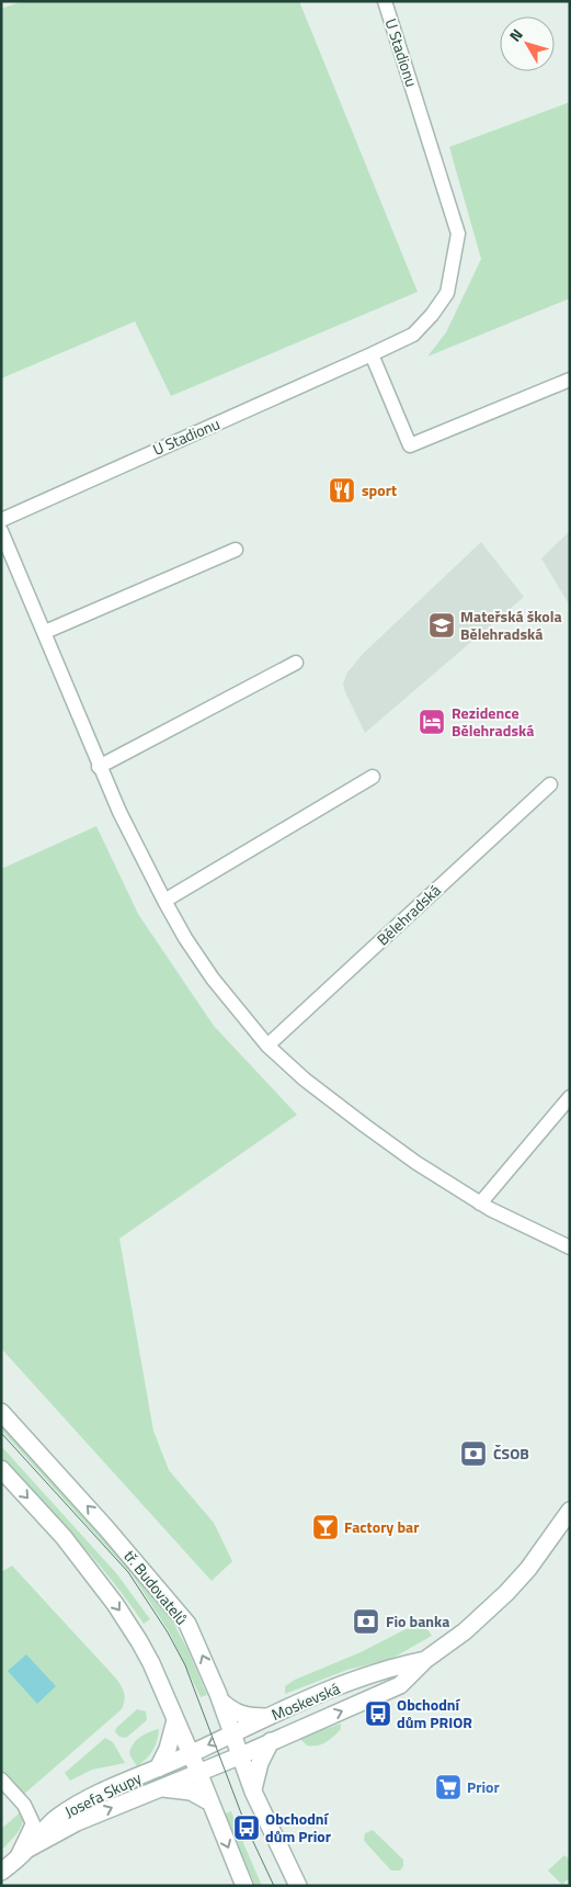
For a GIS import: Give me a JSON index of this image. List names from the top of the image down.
{
  "streets": {
    "street": [
      "U Stadionu",
      "Bělehradská",
      "tř. Budovatelů",
      "Moskevská",
      "Josefa Skupy"
    ]
  },
  "crossings": [
    ["tř. Budovatelů", "Moskevská"],
    ["Moskevská", "Josefa Skupy"]
  ],
  "places": {
    "restaurant": ["sport"],
    "school or university": ["Mateřská škola Bělehradská"],
    "hotel": ["Rezidence Bělehradská"],
    "bank": ["ČSOB", "Fio banka"],
    "bar": ["Factory bar"],
    "bus stop": ["Obchodní dům PRIOR", "Obchodní dům Prior"],
    "supermarket": ["Prior"]
  },
  "north": "top left"
}
